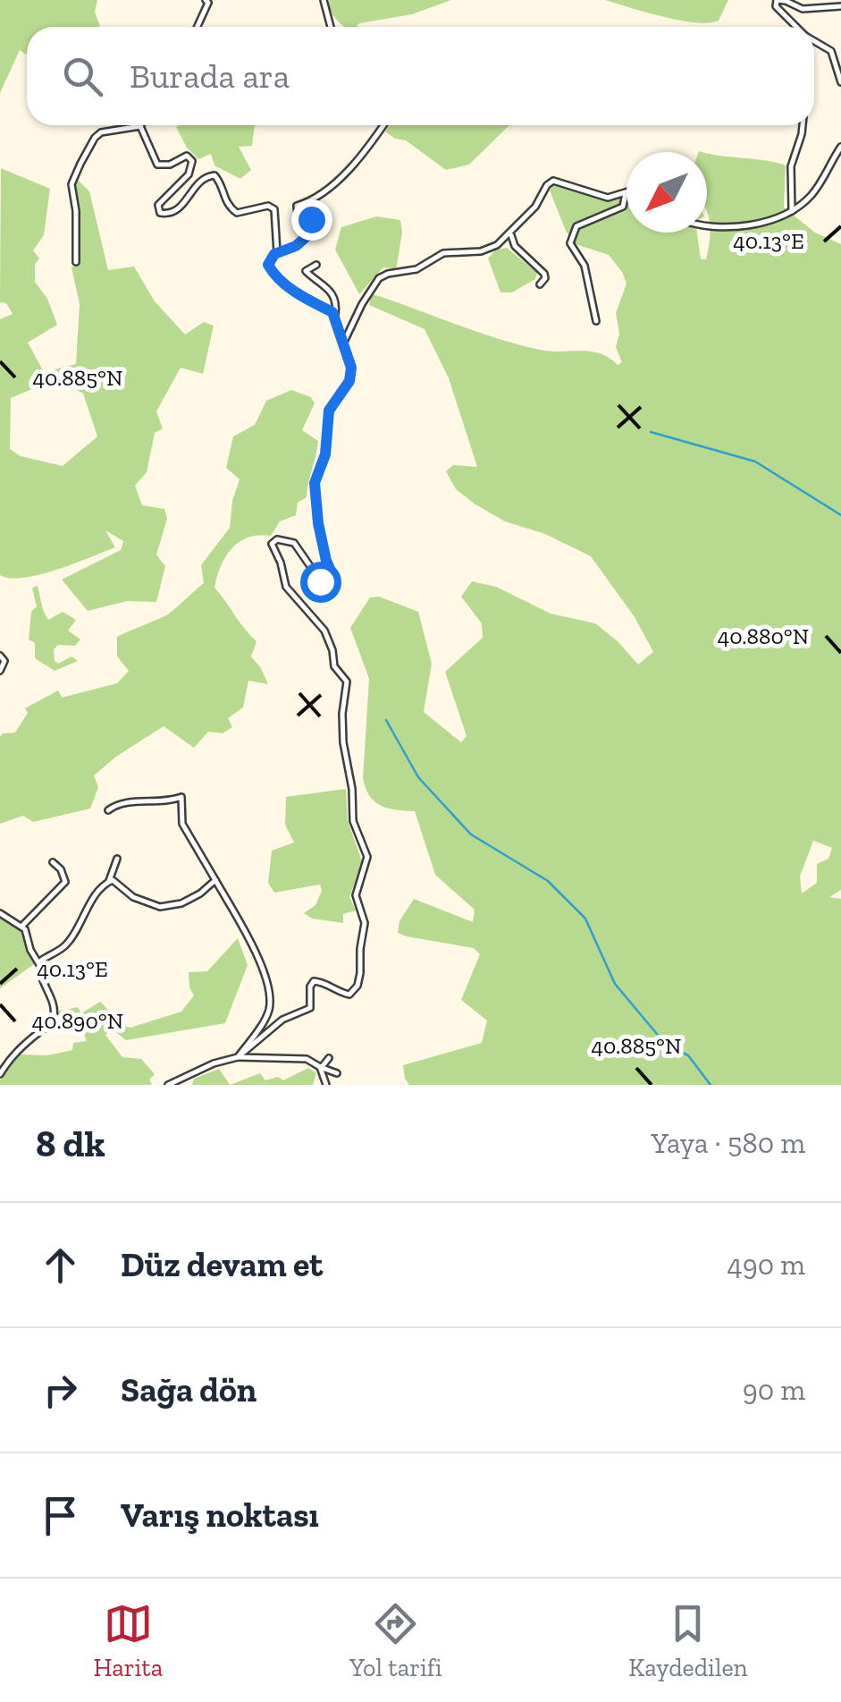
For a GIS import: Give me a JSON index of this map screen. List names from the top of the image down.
{
  "north": "bottom left",
  "page": {
    "search": "Burada ara",
    "heading": ["8 dk", "Yaya · 580 m"],
    "list": [
      ["Düz devam et", "490 m"],
      ["Sağa dön", "90 m"],
      "Varış noktası"
    ],
    "nav": ["Harita", "Yol tarifi", "Kaydedilen"]
  },
  "coordinates": [
    "40.13°E",
    "40.885°N",
    "40.880°N",
    "40.890°N"
  ]
}
